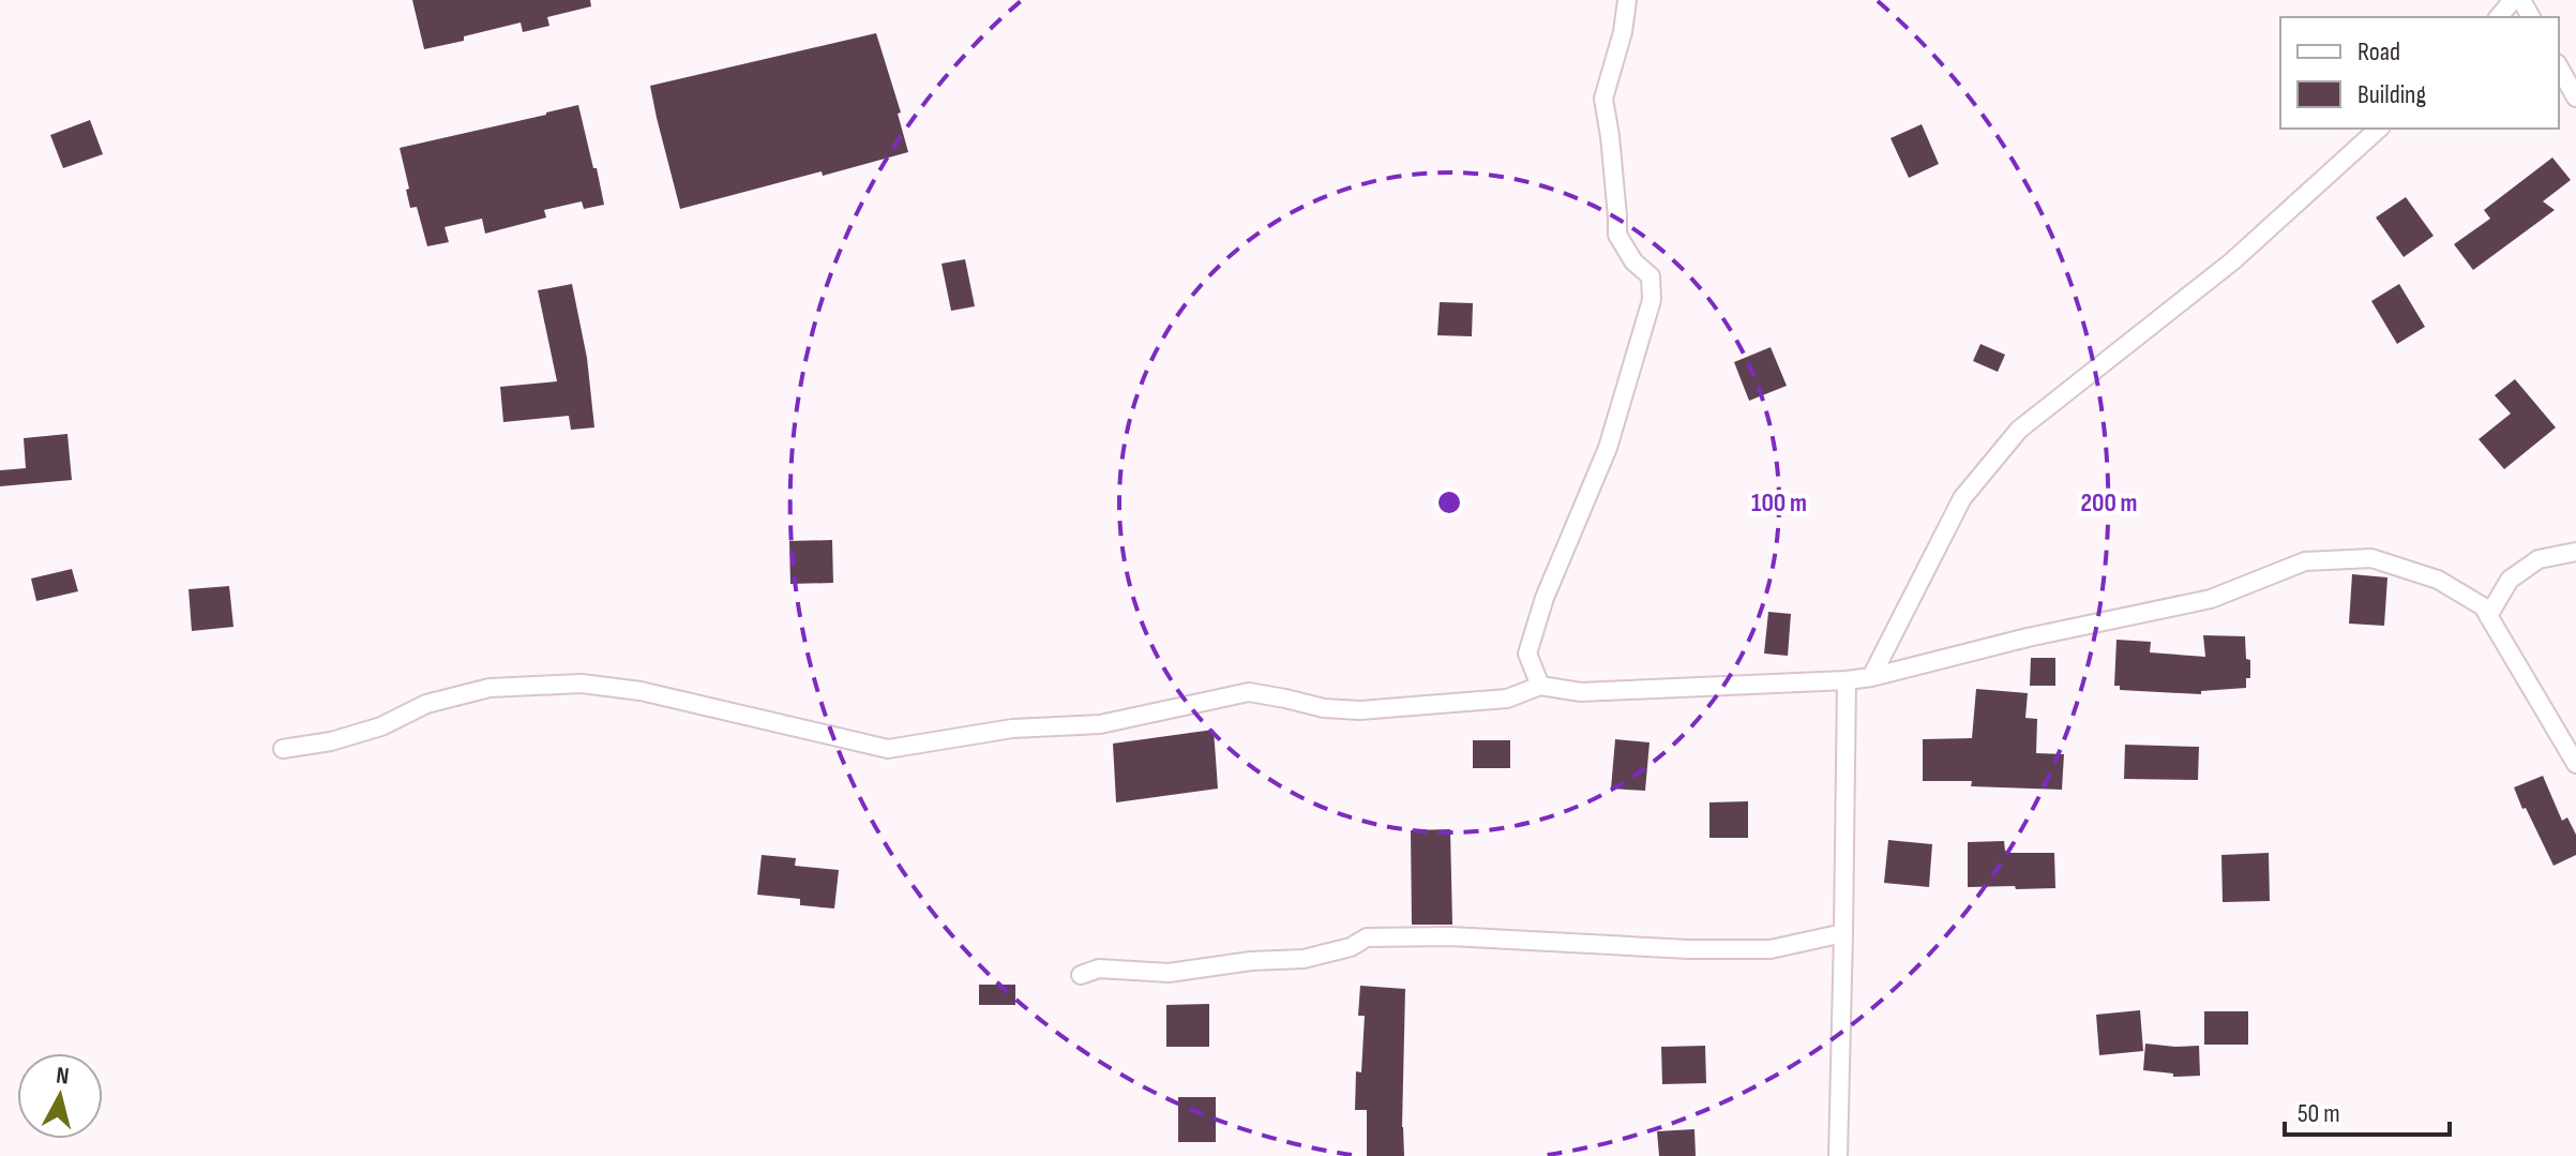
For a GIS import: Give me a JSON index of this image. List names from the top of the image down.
{
  "legend": ["Road", "Building"],
  "scale_bar": "50 m",
  "north": "top",
  "rings": ["100 m", "200 m"]
}
